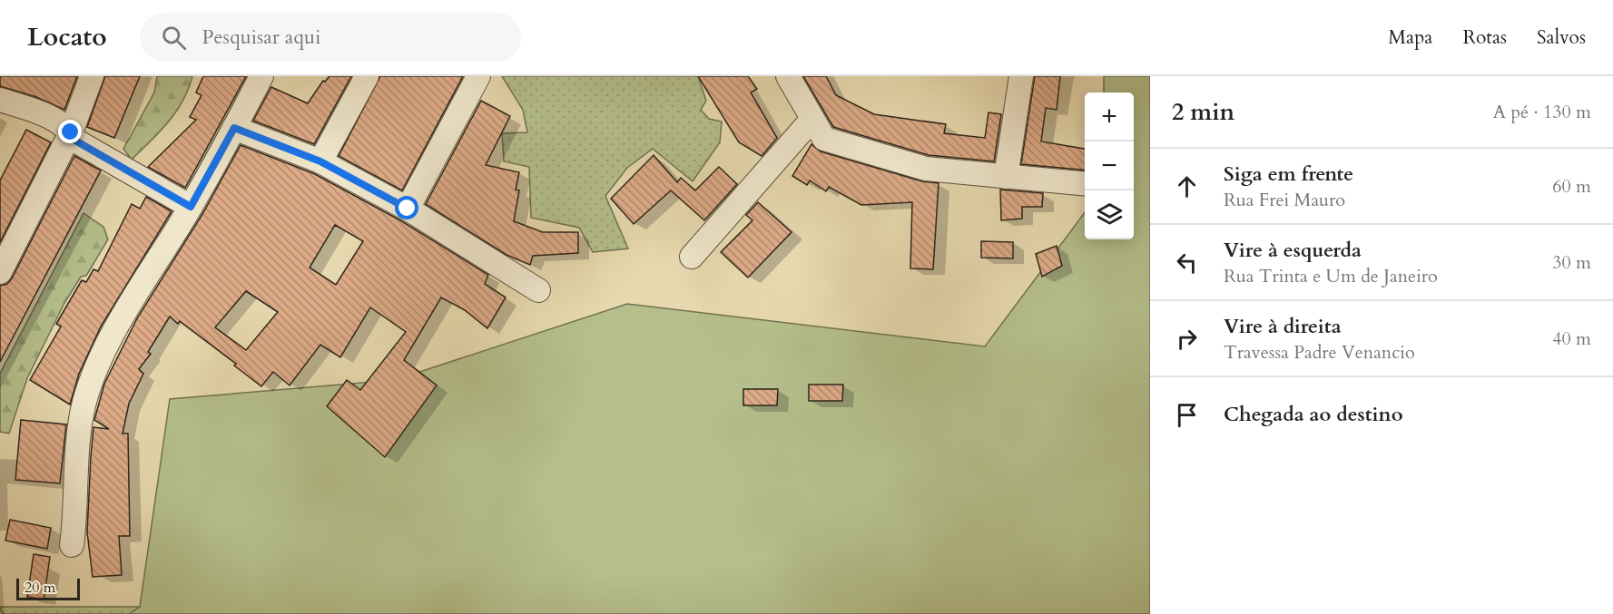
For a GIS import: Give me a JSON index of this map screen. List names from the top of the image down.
{
  "scale_bar": "20 m",
  "page": {
    "header": "Locato",
    "search": "Pesquisar aqui",
    "nav": ["Mapa", "Rotas", "Salvos"],
    "heading": ["2 min", "A pé · 130 m"],
    "map_buttons": ["+", "−"],
    "list": [
      ["Siga em frente", "Rua Frei Mauro", "60 m"],
      ["Vire à esquerda", "Rua Trinta e Um de Janeiro", "30 m"],
      ["Vire à direita", "Travessa Padre Venancio", "40 m"],
      "Chegada ao destino"
    ],
    "scale": "20 m"
  }
}
